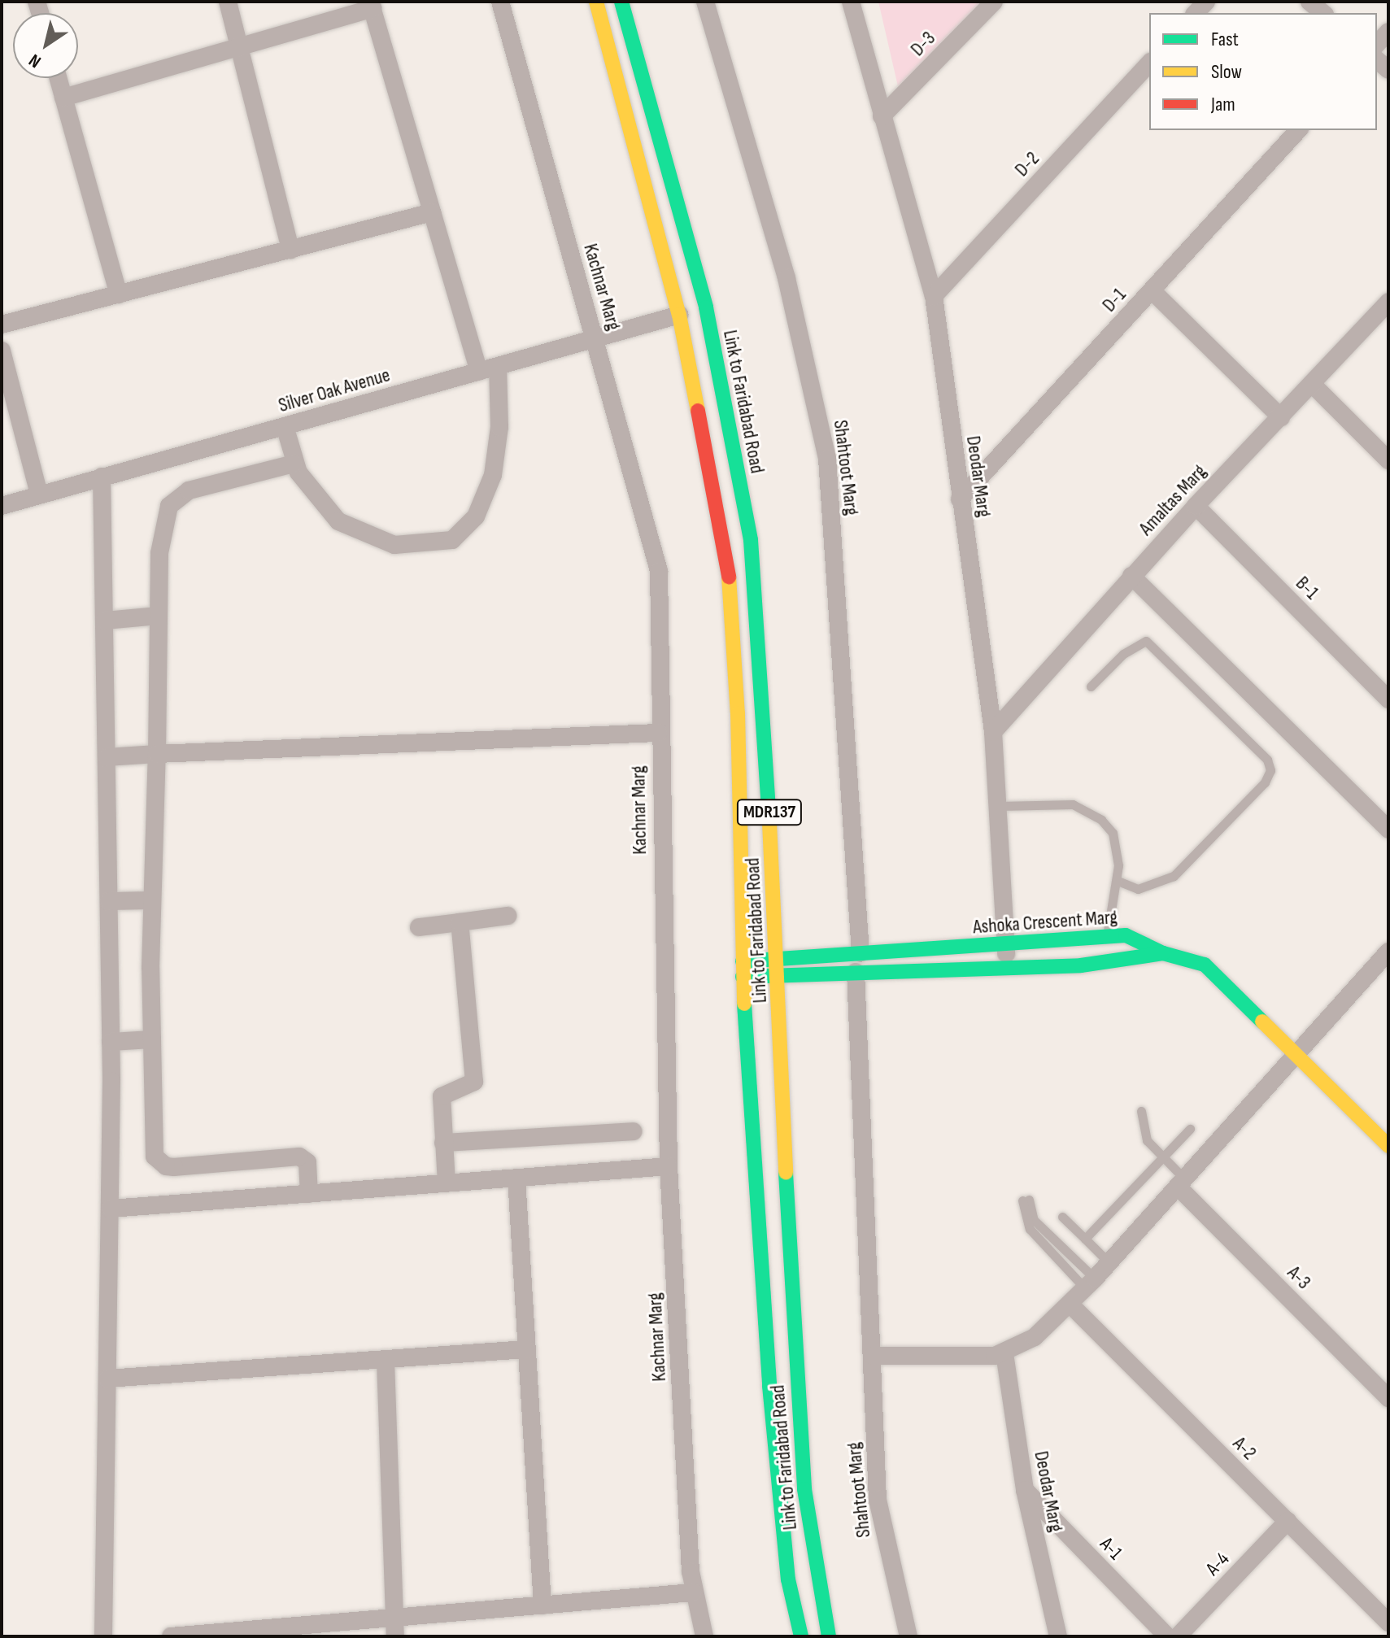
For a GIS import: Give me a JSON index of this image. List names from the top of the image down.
{
  "streets": {
    "main road": ["Link to Faridabad Road", "MDR137", "Ashoka Crescent Marg"],
    "street": [
      "D-3",
      "D-2",
      "Kachnar Marg",
      "D-1",
      "Silver Oak Avenue",
      "Shahtoot Marg",
      "Deodar Marg",
      "Amaltas Marg",
      "B-1",
      "A-3",
      "A-2",
      "A-1",
      "A-4"
    ]
  },
  "crossings": [
    ["D-3", "Deodar Marg"],
    ["D-2", "Deodar Marg"],
    ["Kachnar Marg", "Silver Oak Avenue"],
    ["D-1", "Deodar Marg"],
    ["Silver Oak Avenue", "Link to Faridabad Road"],
    ["Link to Faridabad Road", "Ashoka Crescent Marg"],
    ["Shahtoot Marg", "Ashoka Crescent Marg"],
    ["Deodar Marg", "Amaltas Marg"],
    ["Deodar Marg", "Ashoka Crescent Marg"],
    ["Deodar Marg", "A-1"],
    ["Amaltas Marg", "B-1"],
    ["A-2", "A-4"]
  ],
  "legend": ["Fast", "Slow", "Jam"],
  "north": "bottom left"
}
